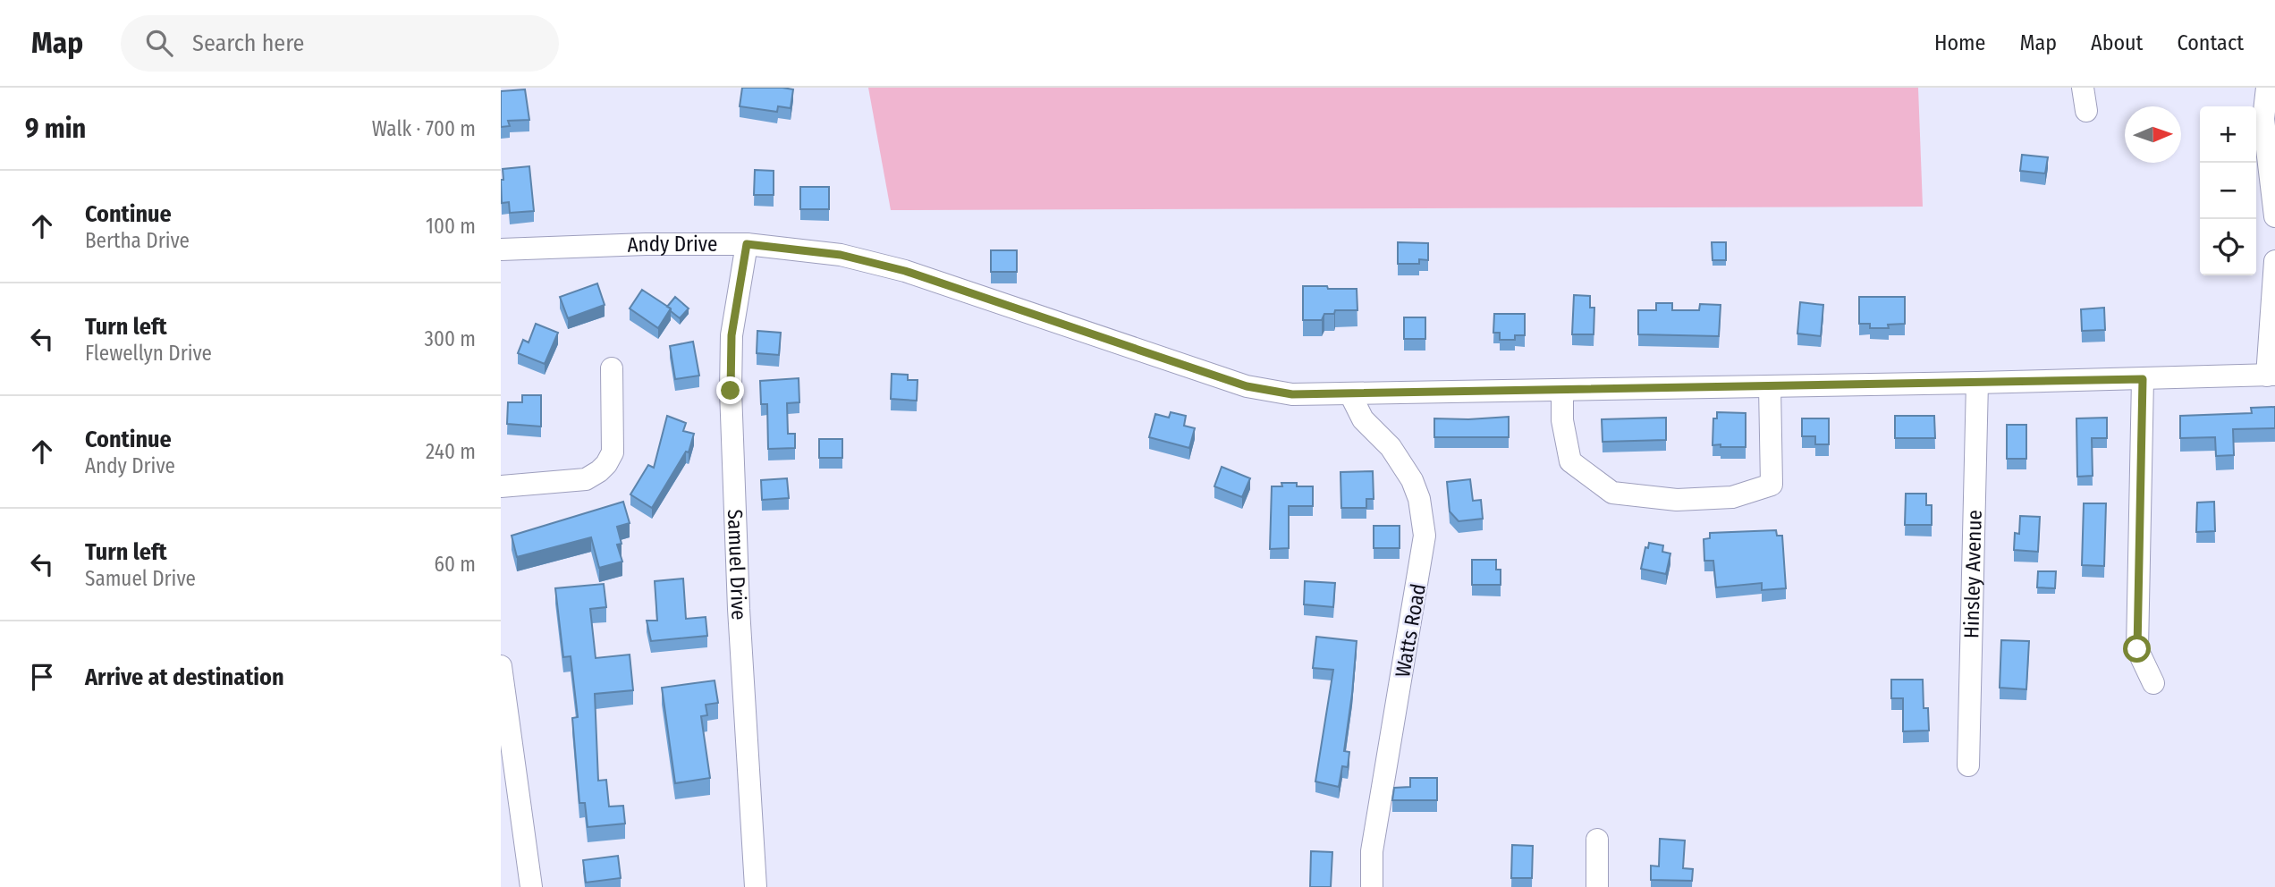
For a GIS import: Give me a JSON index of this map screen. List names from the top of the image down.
{
  "streets": {
    "street": [
      "Andy Drive",
      "Samuel Drive",
      "Hinsley Avenue",
      "Watts Road"
    ]
  },
  "crossings": [
    ["Andy Drive", "Samuel Drive"],
    ["Andy Drive", "Hinsley Avenue"],
    ["Andy Drive", "Watts Road"]
  ],
  "north": "right",
  "page": {
    "header": "Map",
    "search": "Search here",
    "nav": [
      "Home",
      "Map",
      "About",
      "Contact"
    ],
    "heading": ["9 min", "Walk · 700 m"],
    "map_buttons": ["+", "−"],
    "list": [
      ["Continue", "Bertha Drive", "100 m"],
      ["Turn left", "Flewellyn Drive", "300 m"],
      ["Continue", "Andy Drive", "240 m"],
      ["Turn left", "Samuel Drive", "60 m"],
      "Arrive at destination"
    ]
  }
}
